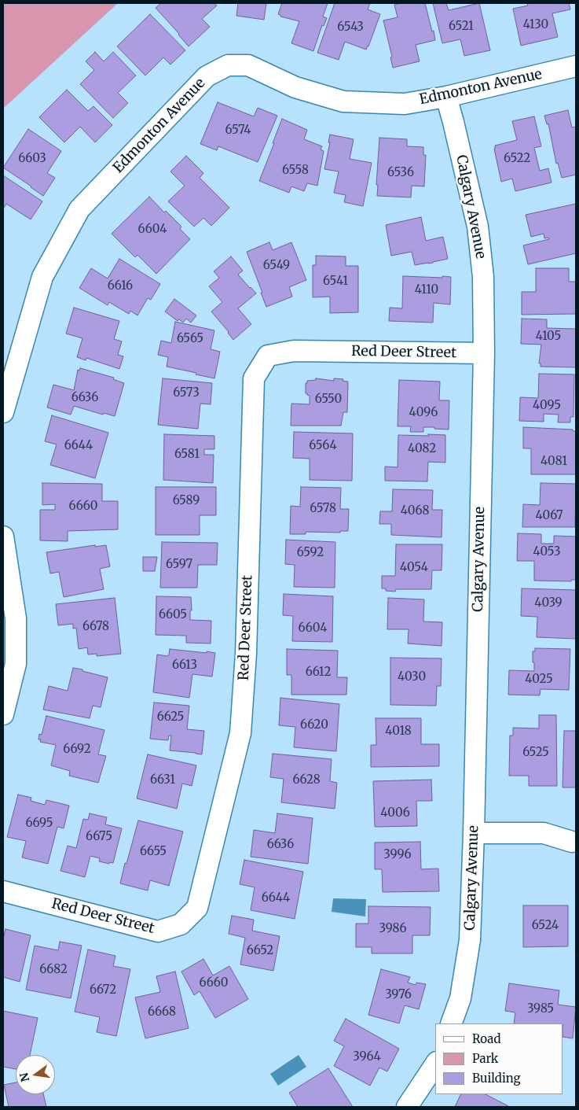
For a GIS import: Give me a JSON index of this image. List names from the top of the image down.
{
  "streets": {
    "street": ["Edmonton Avenue", "Calgary Avenue", "Red Deer Street"]
  },
  "crossings": [
    ["Edmonton Avenue", "Calgary Avenue"],
    ["Calgary Avenue", "Red Deer Street"]
  ],
  "house_numbers": [
    "4130",
    "6521",
    "6543",
    "6574",
    "6603",
    "6522",
    "6558",
    "6536",
    "6604",
    "6549",
    "6541",
    "6616",
    "4110",
    "4105",
    "6565",
    "6573",
    "6636",
    "6550",
    "4095",
    "4096",
    "6644",
    "6564",
    "4082",
    "6581",
    "4081",
    "6589",
    "6660",
    "6578",
    "4068",
    "4067",
    "4053",
    "6592",
    "6597",
    "4054",
    "4039",
    "6605",
    "6678",
    "6604",
    "6613",
    "6612",
    "4030",
    "4025",
    "6625",
    "6620",
    "4018",
    "6692",
    "6525",
    "6631",
    "6628",
    "4006",
    "6695",
    "6675",
    "6636",
    "6655",
    "3996",
    "6644",
    "6524",
    "3986",
    "6652",
    "6682",
    "6660",
    "6672",
    "3976",
    "3985",
    "6668",
    "3964"
  ],
  "legend": ["Road", "Park", "Building"],
  "north": "left"
}
